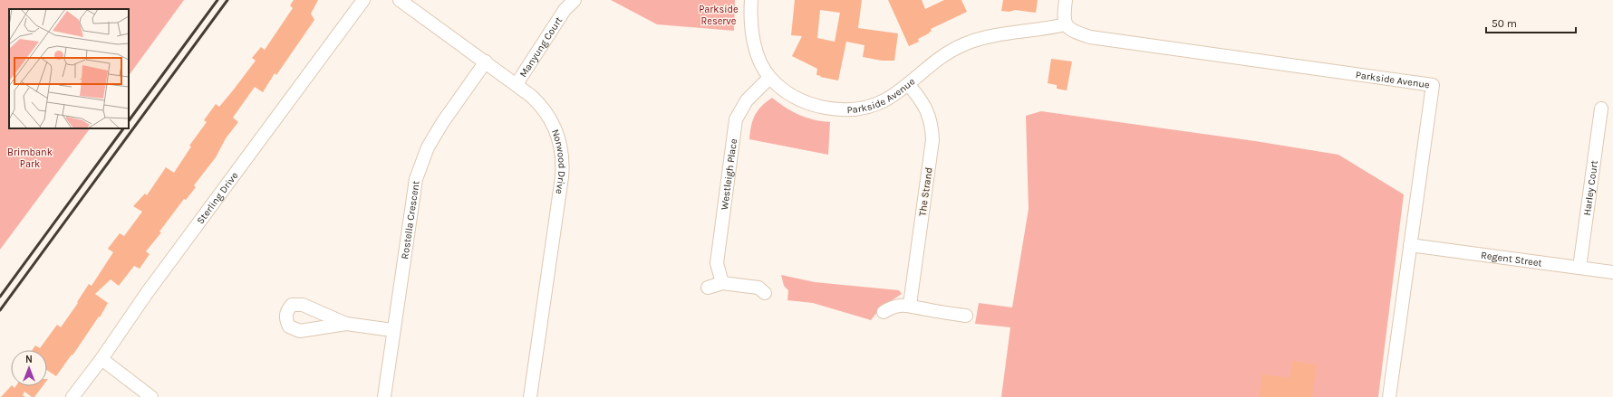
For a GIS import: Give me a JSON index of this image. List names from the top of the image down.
{
  "streets": {
    "street": [
      "Manyung Court",
      "Parkside Avenue",
      "Norwood Drive",
      "Westleigh Place",
      "Harley Court",
      "The Strand",
      "Sterling Drive",
      "Rostella Crescent",
      "Regent Street"
    ]
  },
  "crossings": [
    ["Manyung Court", "Norwood Drive"],
    ["Parkside Avenue", "Westleigh Place"],
    ["Parkside Avenue", "The Strand"],
    ["Parkside Avenue", "Regent Street"],
    ["Norwood Drive", "Rostella Crescent"],
    ["Harley Court", "Regent Street"]
  ],
  "parks": ["Parkside Reserve", "Brimbank Park"],
  "scale_bar": "50 m",
  "north": "top"
}
